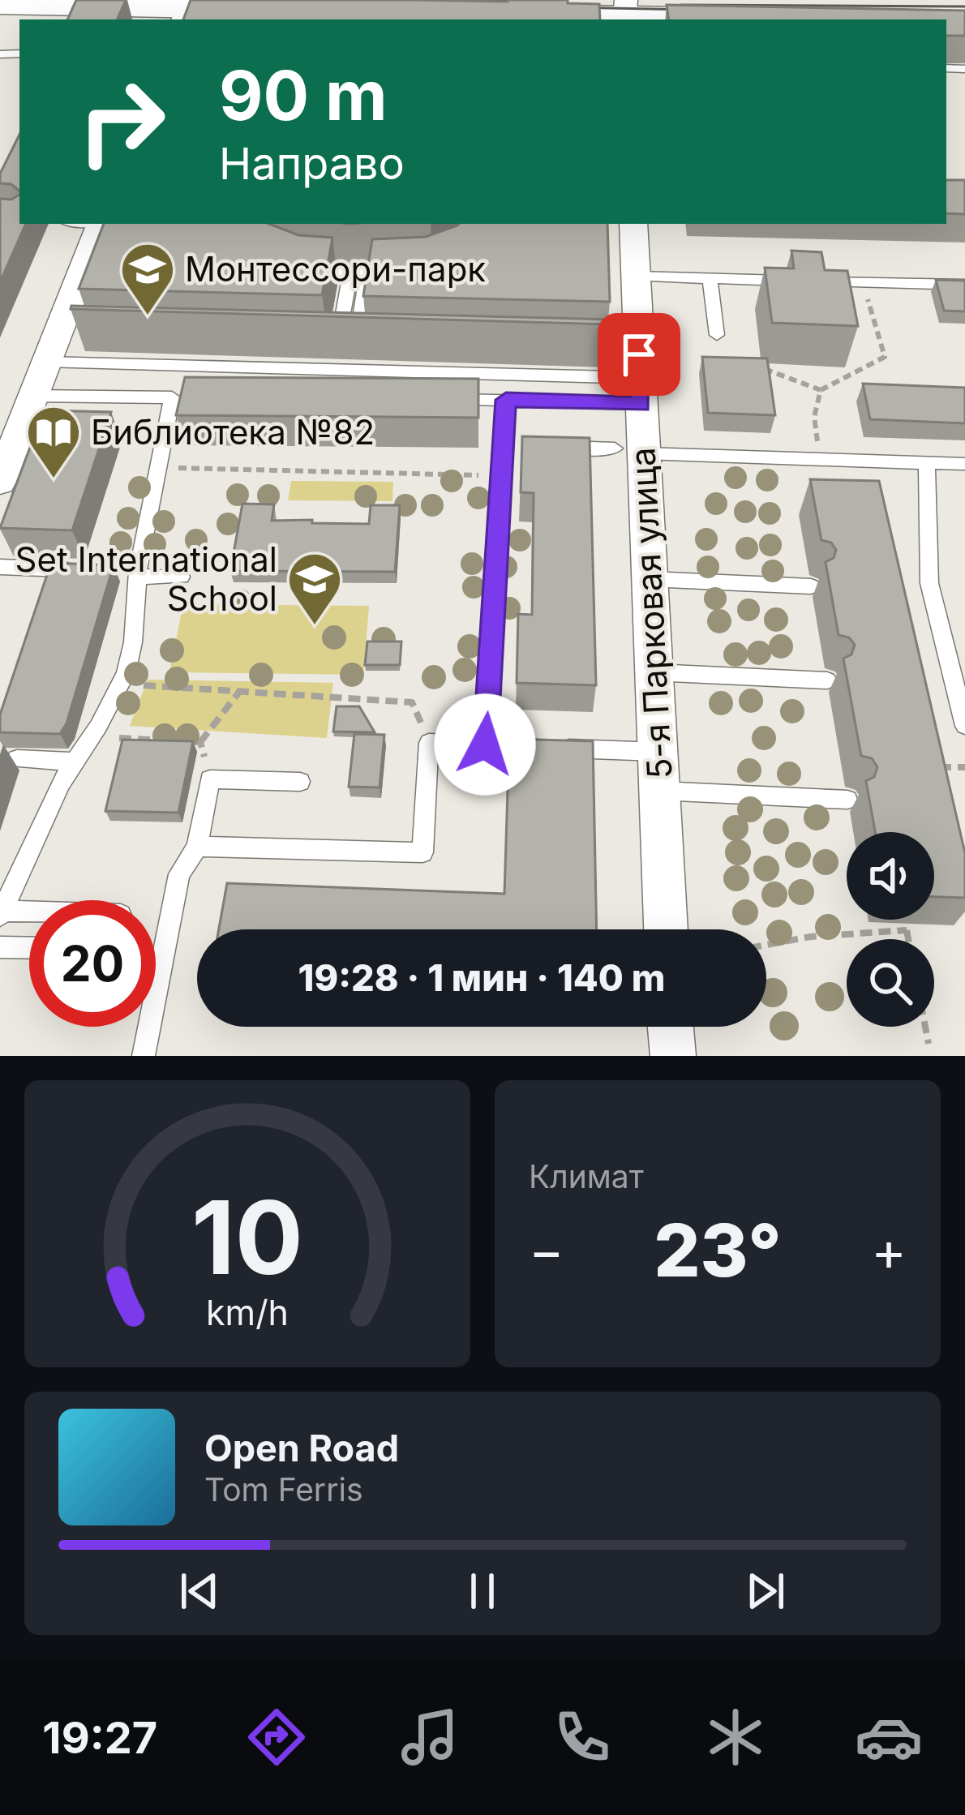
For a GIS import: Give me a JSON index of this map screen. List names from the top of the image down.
{
  "streets": {
    "street": ["5-я Парковая улица"]
  },
  "places": {
    "school or university": ["Монтессори-парк", "Set International School"],
    "library": ["Библиотека №82"]
  },
  "page": {
    "turn": ["90 m", "Направо"],
    "limit": "20",
    "trip": "19:28 · 1 мин · 140 m",
    "tile": "Климат",
    "heat": ["−", "23°", "+"],
    "song": ["Open Road", "Tom Ferris"],
    "tabs": "19:27",
    "gauge": ["10", "km/h"]
  }
}
